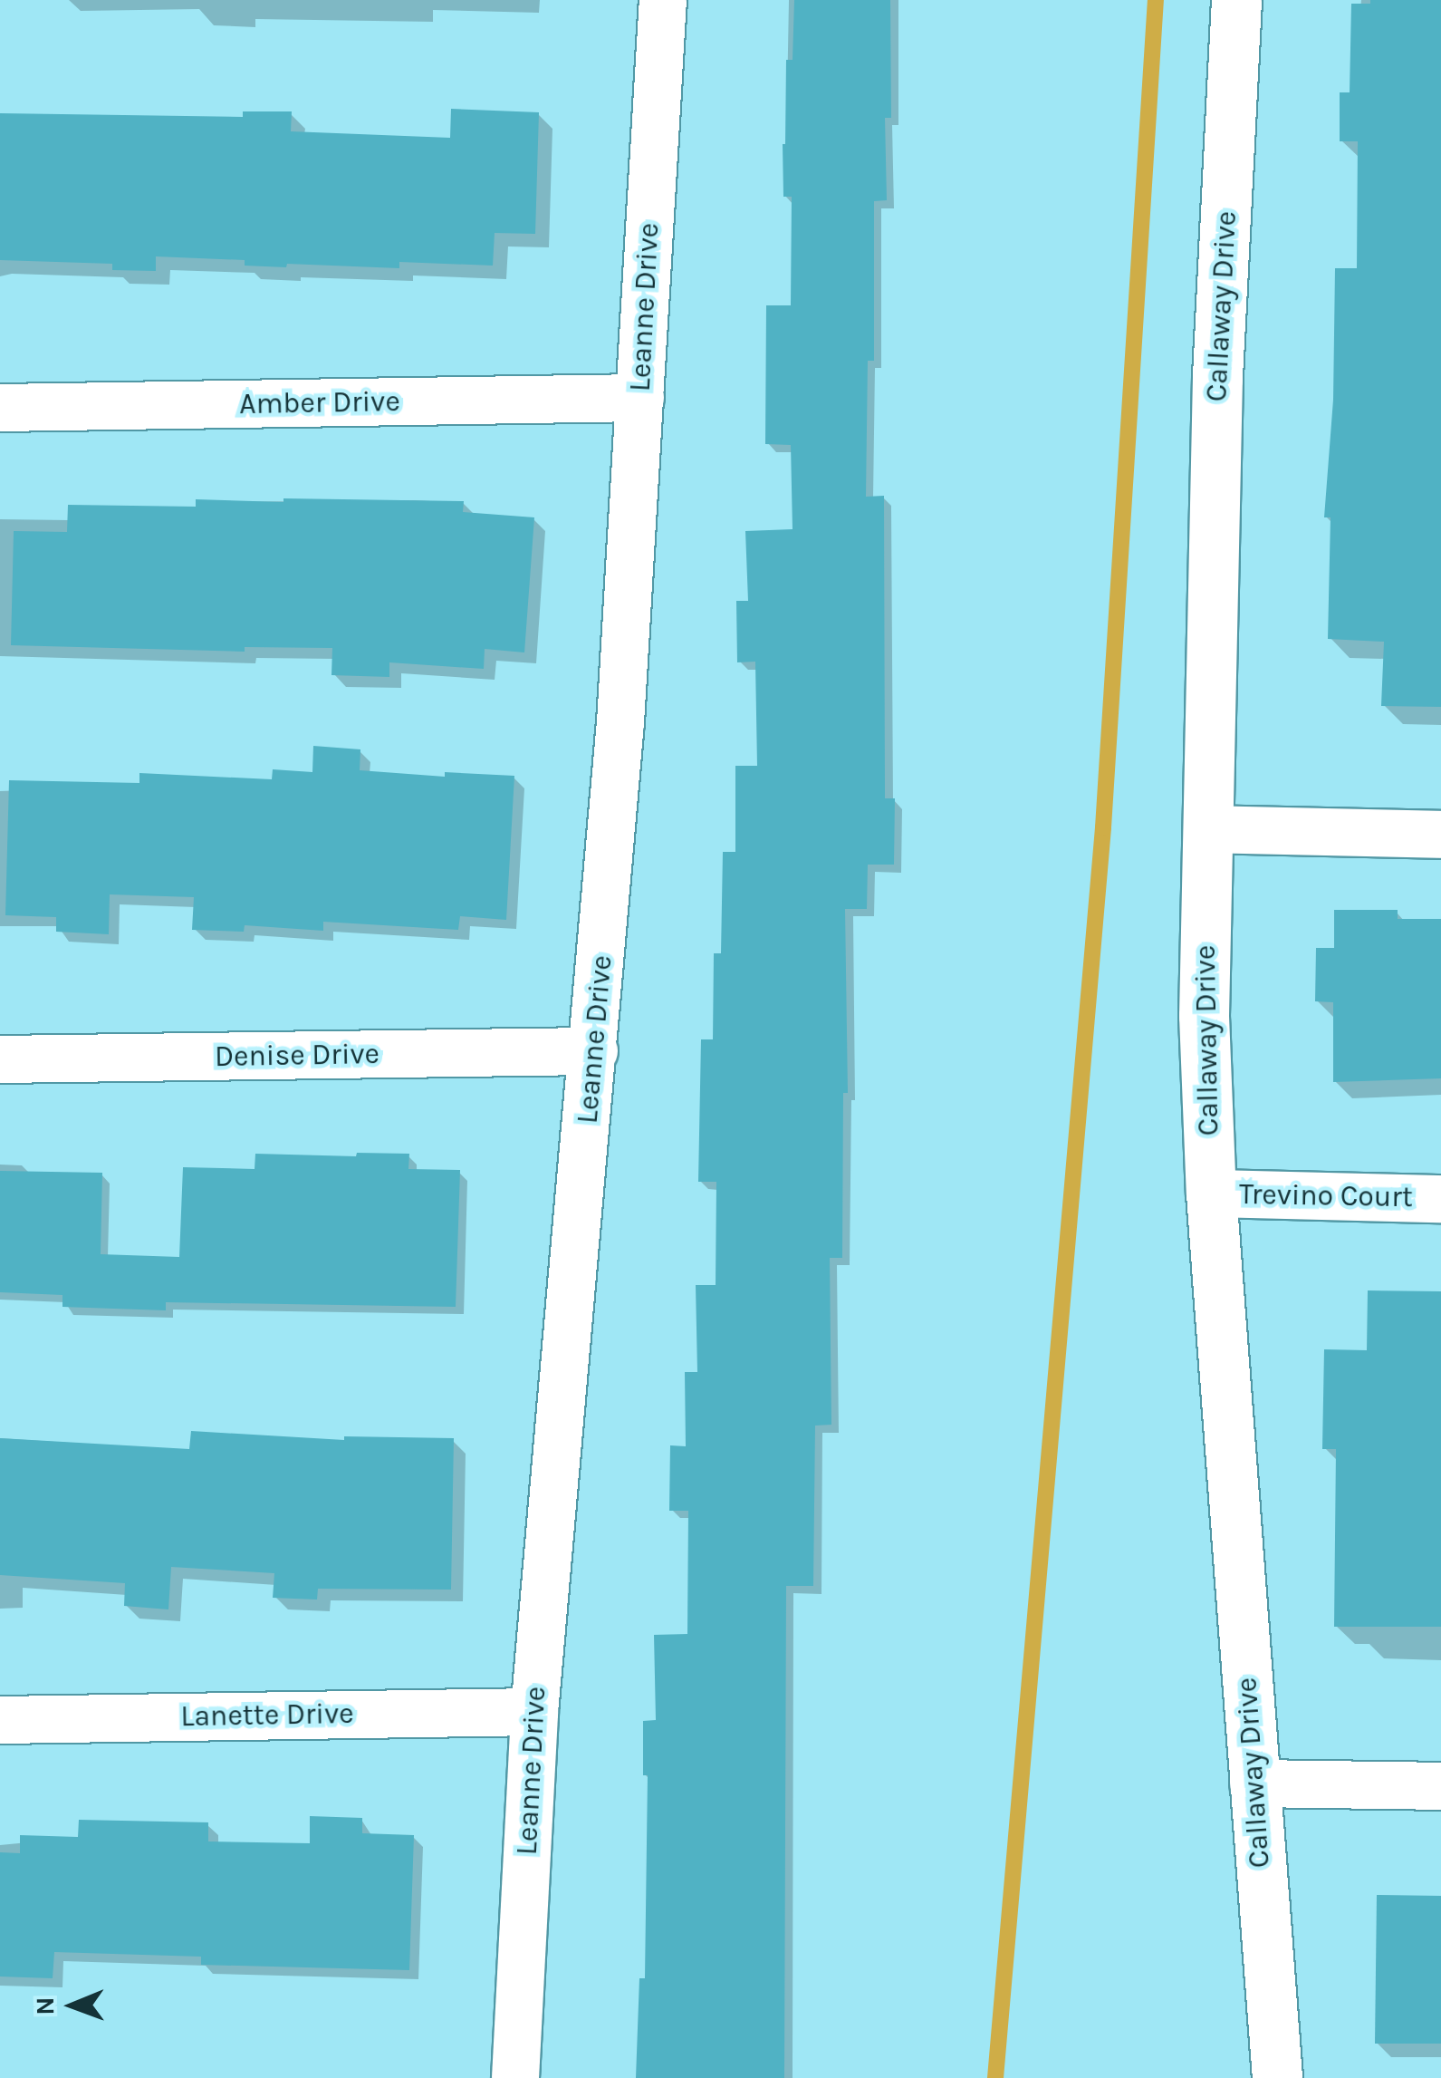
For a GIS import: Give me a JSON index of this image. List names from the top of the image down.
{
  "streets": {
    "street": [
      "Callaway Drive",
      "Leanne Drive",
      "Amber Drive",
      "Denise Drive",
      "Trevino Court",
      "Lanette Drive"
    ]
  },
  "crossings": [
    ["Callaway Drive", "Trevino Court"],
    ["Leanne Drive", "Amber Drive"],
    ["Leanne Drive", "Denise Drive"],
    ["Leanne Drive", "Lanette Drive"]
  ],
  "north": "left"
}
